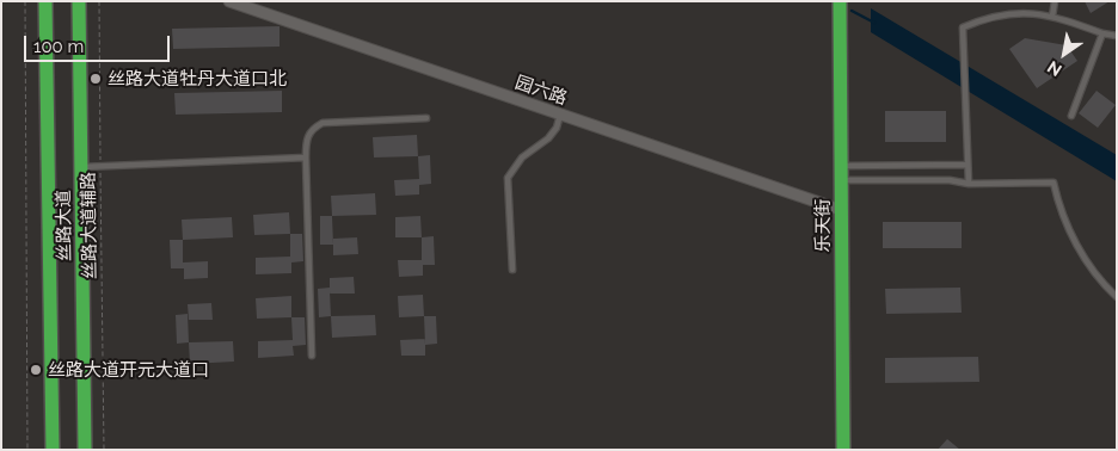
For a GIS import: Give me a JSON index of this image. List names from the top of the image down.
{
  "streets": {
    "main road": ["丝路大道", "乐天街"],
    "street": ["园六路"],
    "path": ["丝路大道辅路"]
  },
  "crossings": [
    ["园六路", "乐天街"]
  ],
  "places": ["丝路大道牡丹大道口北", "丝路大道开元大道口"],
  "scale_bar": "100 m",
  "north": "bottom left"
}
